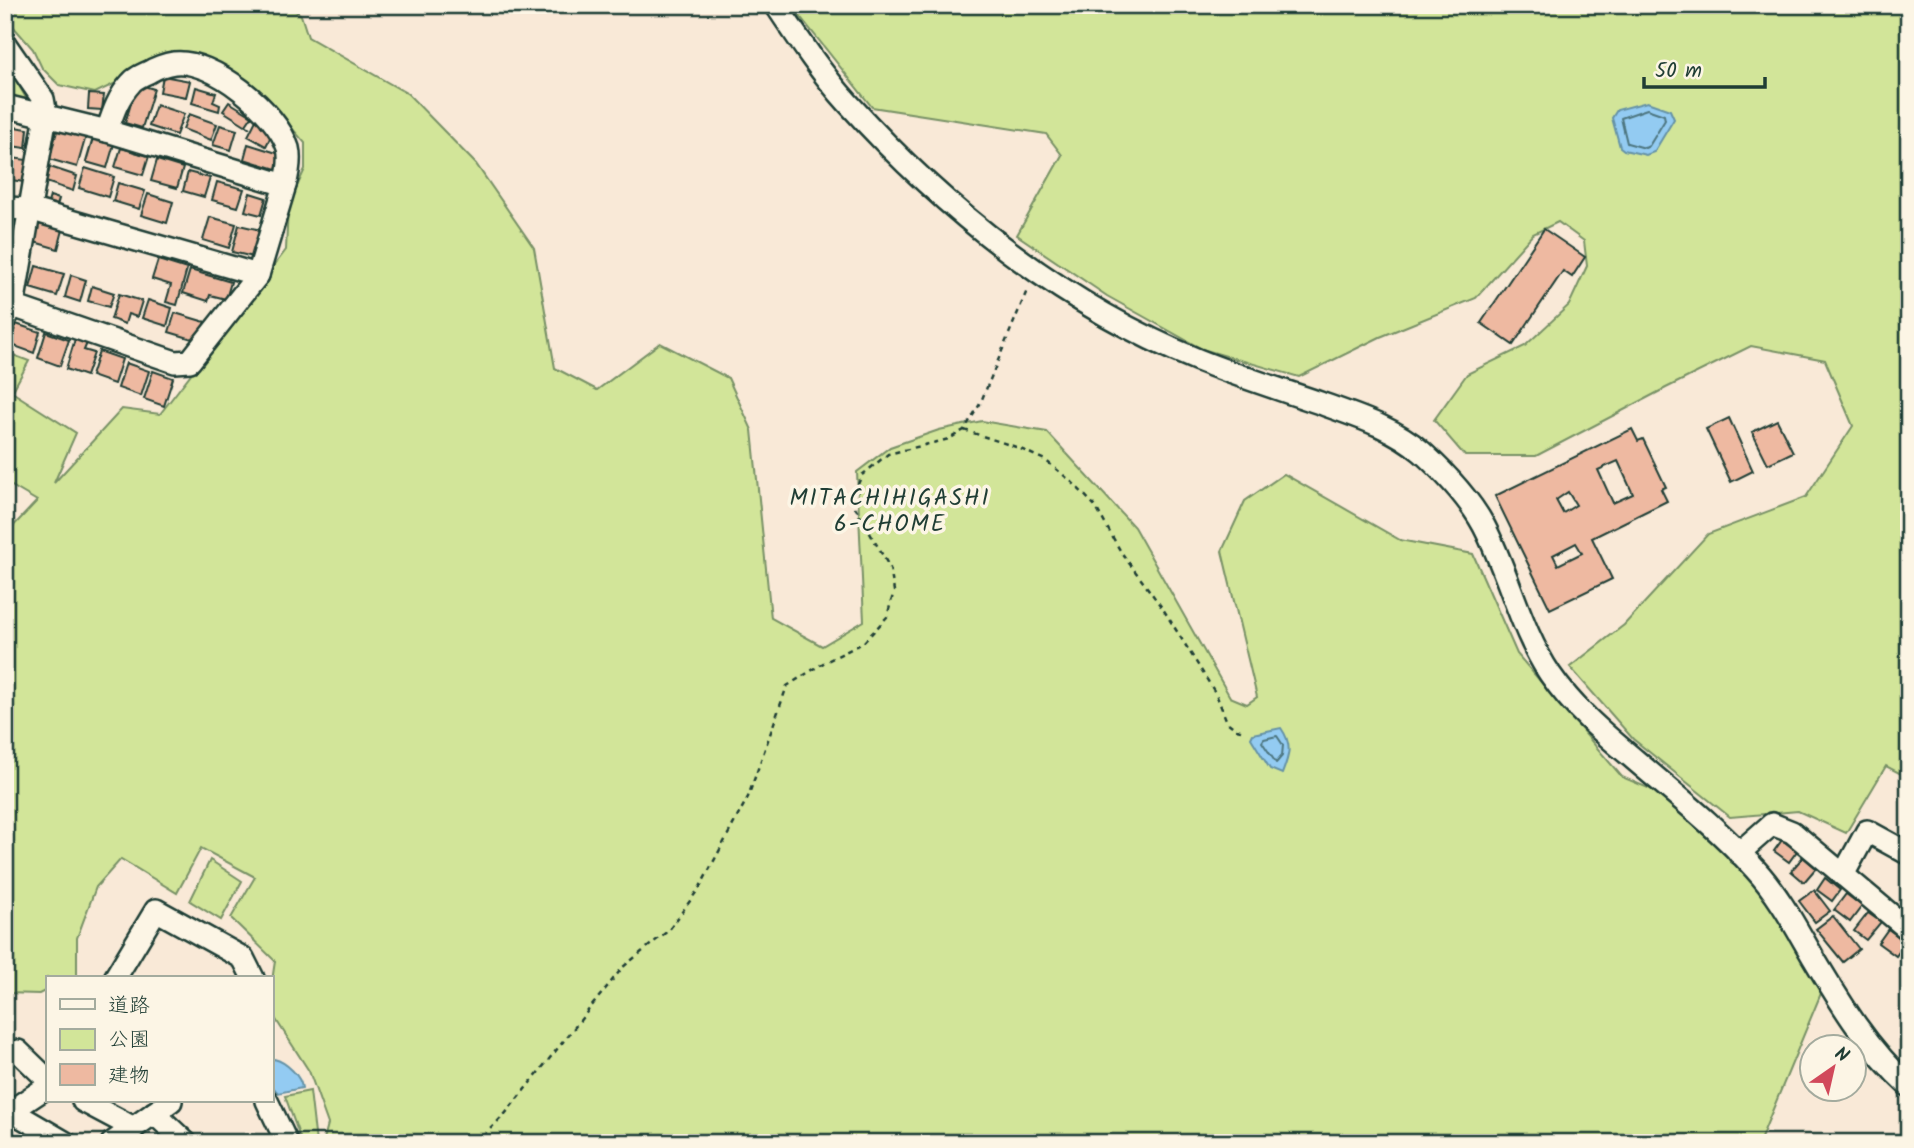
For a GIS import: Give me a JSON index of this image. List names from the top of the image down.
{
  "districts": ["MITACHIHIGASHI 6-CHOME"],
  "legend": ["道路", "公園", "建物"],
  "scale_bar": "50 m",
  "north": "top right"
}
